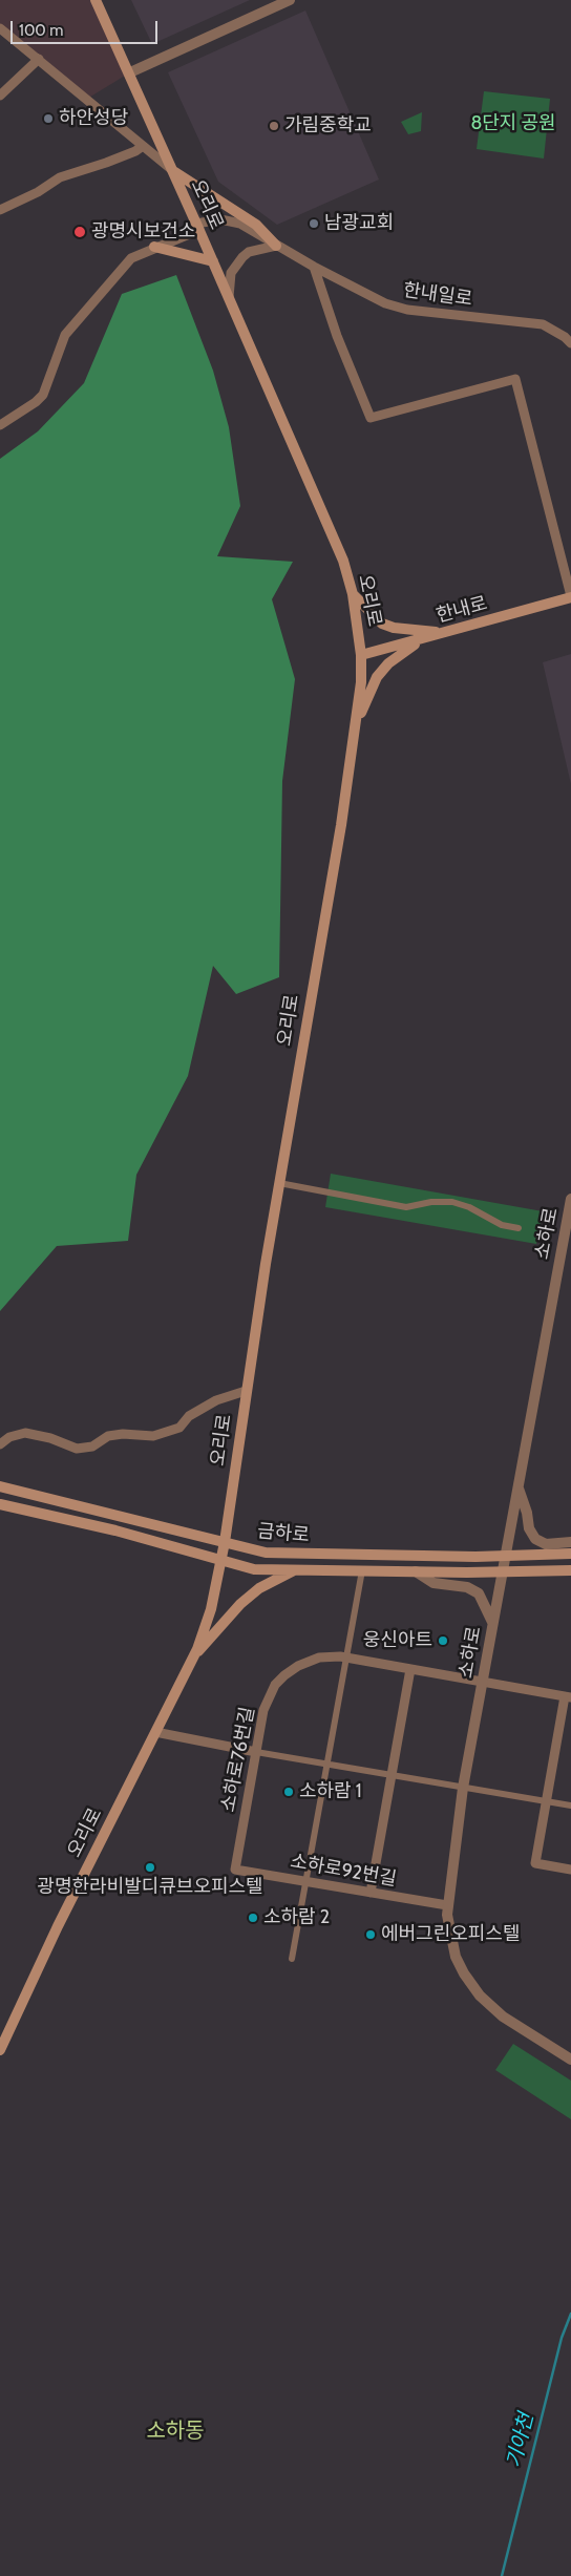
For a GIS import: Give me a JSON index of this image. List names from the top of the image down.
{
  "streets": {
    "main road": ["오리로", "한내로", "금하로"],
    "street": [
      "한내일로",
      "소하로",
      "소하로76번길",
      "소하로92번길"
    ]
  },
  "crossings": [
    ["오리로", "한내일로"],
    ["오리로", "한내로"],
    ["오리로", "금하로"],
    ["소하로", "금하로"],
    ["소하로", "소하로76번길"],
    ["소하로", "소하로92번길"],
    ["소하로76번길", "소하로92번길"]
  ],
  "districts": ["소하동"],
  "water": ["기아천"],
  "parks": ["8단지 공원"],
  "places": [
    "하안성당",
    "가림중학교",
    "남광교회",
    "광명시보건소",
    "웅신아트",
    "소하람 1",
    "광명한라비발디큐브오피스텔",
    "소하람 2",
    "에버그린오피스텔"
  ],
  "scale_bar": "100 m"
}
